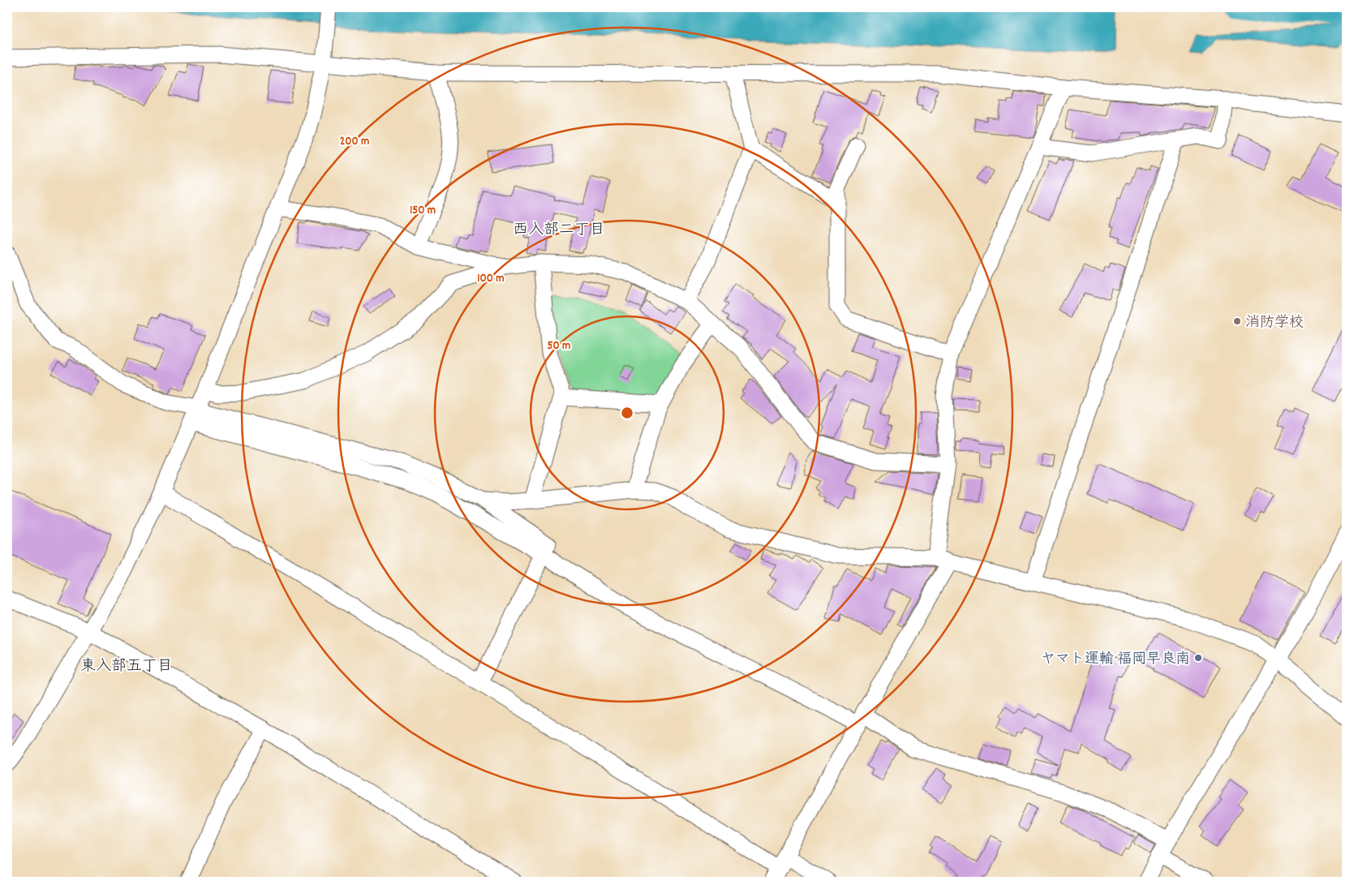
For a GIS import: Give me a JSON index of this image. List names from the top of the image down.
{
  "districts": ["西入部二丁目", "東入部五丁目"],
  "places": ["消防学校", "ヤマト運輸 福岡早良南"],
  "rings": [
    "200 m",
    "150 m",
    "100 m",
    "50 m"
  ]
}
